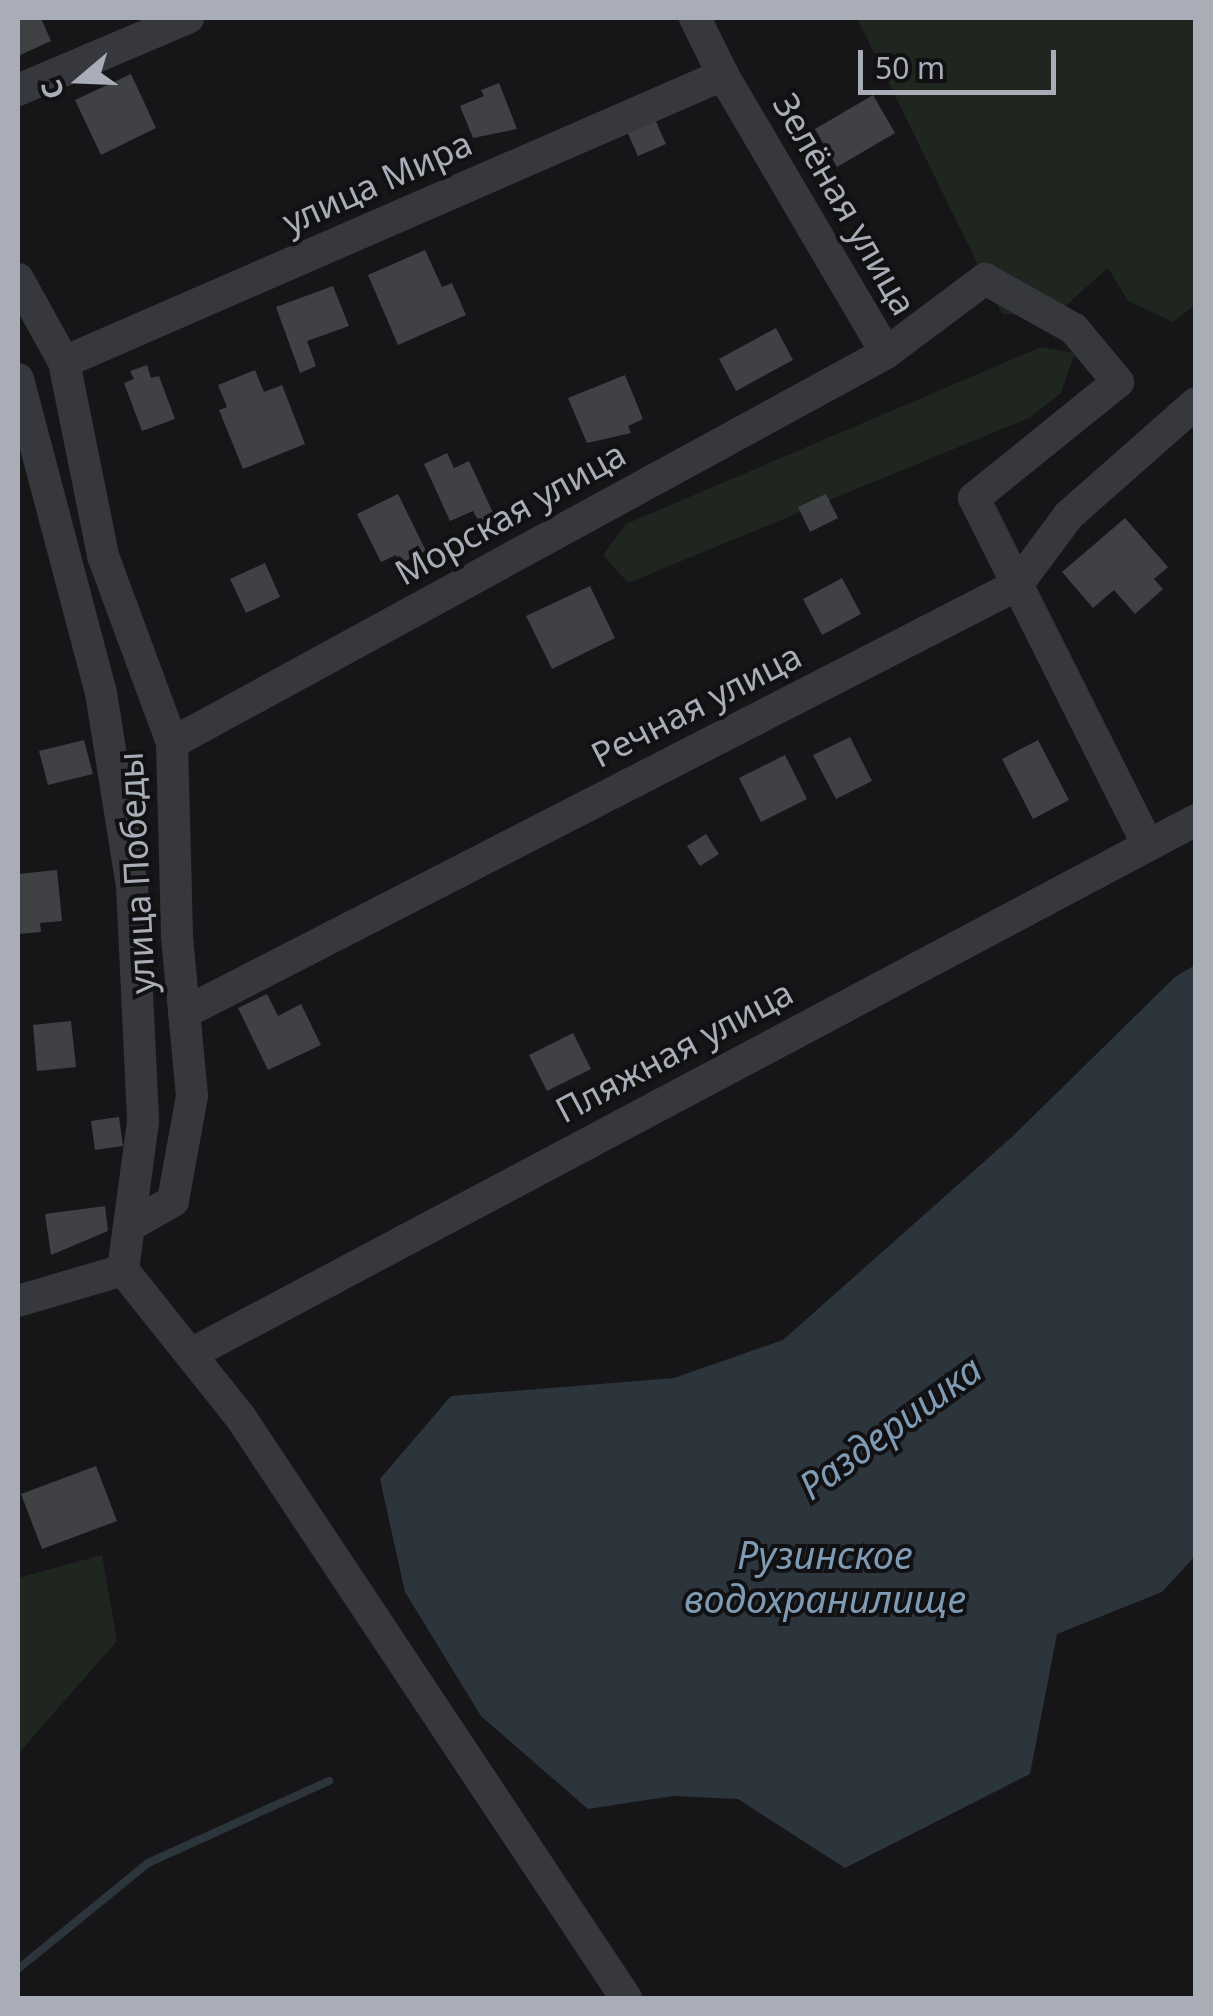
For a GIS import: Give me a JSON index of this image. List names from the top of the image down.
{
  "streets": {
    "street": [
      "улица Мира",
      "Зелёная улица",
      "Морская улица",
      "Речная улица",
      "улица Победы",
      "Пляжная улица"
    ]
  },
  "crossings": [
    ["улица Мира", "Зелёная улица"],
    ["улица Мира", "улица Победы"],
    ["Зелёная улица", "Морская улица"],
    ["Зелёная улица", "Речная улица"],
    ["Зелёная улица", "Пляжная улица"],
    ["Морская улица", "улица Победы"],
    ["Речная улица", "улица Победы"]
  ],
  "water": ["Раздеришка", "Рузинское водохранилище"],
  "scale_bar": "50 m",
  "north": "left"
}
